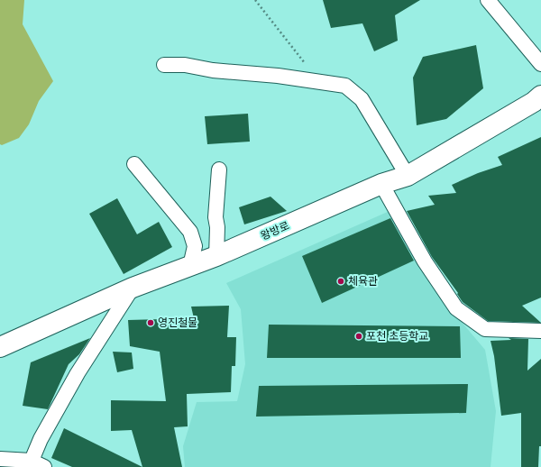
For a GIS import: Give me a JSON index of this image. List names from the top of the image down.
{
  "streets": {
    "main road": ["왕방로"]
  },
  "places": ["체육관", "영진철물", "포천 초등학교"]
}
